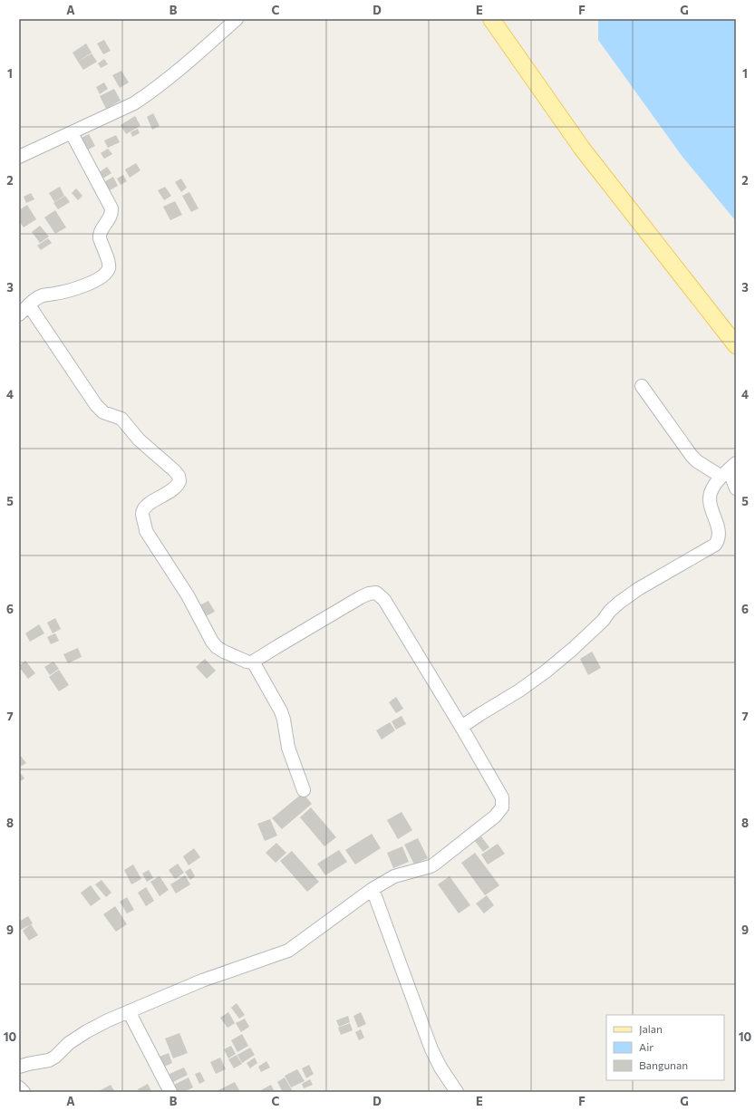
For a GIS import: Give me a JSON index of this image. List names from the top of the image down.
{
  "legend": ["Jalan", "Air", "Bangunan"],
  "grid": {
    "columns": [
      "A",
      "B",
      "C",
      "D",
      "E",
      "F",
      "G"
    ],
    "rows": [
      "1",
      "2",
      "3",
      "4",
      "5",
      "6",
      "7",
      "8",
      "9",
      "10"
    ]
  }
}
